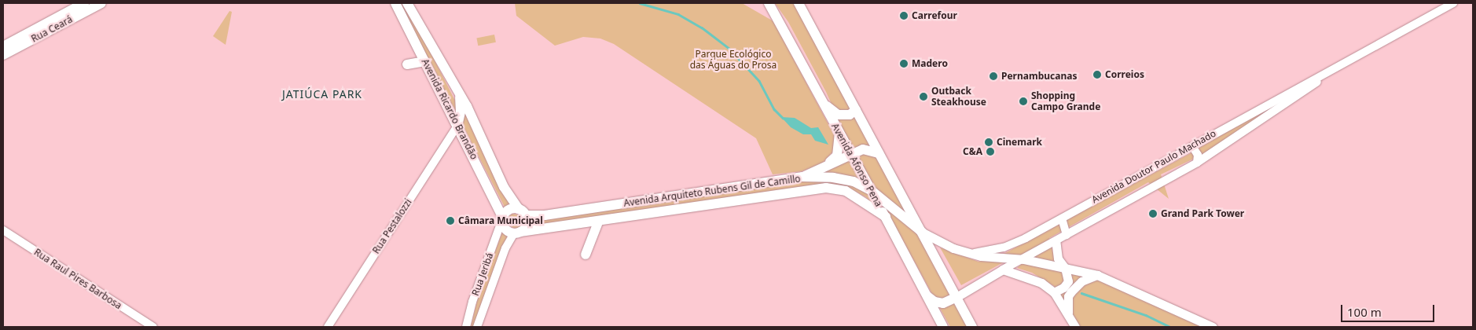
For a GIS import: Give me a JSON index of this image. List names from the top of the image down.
{
  "streets": {
    "main road": [
      "Rua Ceará",
      "Avenida Ricardo Brandão",
      "Avenida Afonso Pena",
      "Avenida Arquiteto Rubens Gil de Camillo"
    ],
    "street": [
      "Avenida Doutor Paulo Machado",
      "Rua Pestalozzi",
      "Rua Jeribá",
      "Rua Raul Pires Barbosa"
    ]
  },
  "crossings": [
    ["Avenida Ricardo Brandão", "Avenida Arquiteto Rubens Gil de Camillo"],
    ["Avenida Ricardo Brandão", "Rua Pestalozzi"],
    ["Avenida Ricardo Brandão", "Rua Jeribá"],
    ["Avenida Afonso Pena", "Avenida Arquiteto Rubens Gil de Camillo"],
    ["Avenida Doutor Paulo Machado", "Avenida Arquiteto Rubens Gil de Camillo"],
    ["Avenida Arquiteto Rubens Gil de Camillo", "Rua Jeribá"]
  ],
  "districts": ["JATIÚCA PARK"],
  "parks": ["Parque Ecológico das Águas do Prosa"],
  "places": [
    "Carrefour",
    "Madero",
    "Correios",
    "Pernambucanas",
    "Outback Steakhouse",
    "Shopping Campo Grande",
    "Cinemark",
    "C&A",
    "Grand Park Tower",
    "Câmara Municipal"
  ],
  "scale_bar": "100 m"
}
